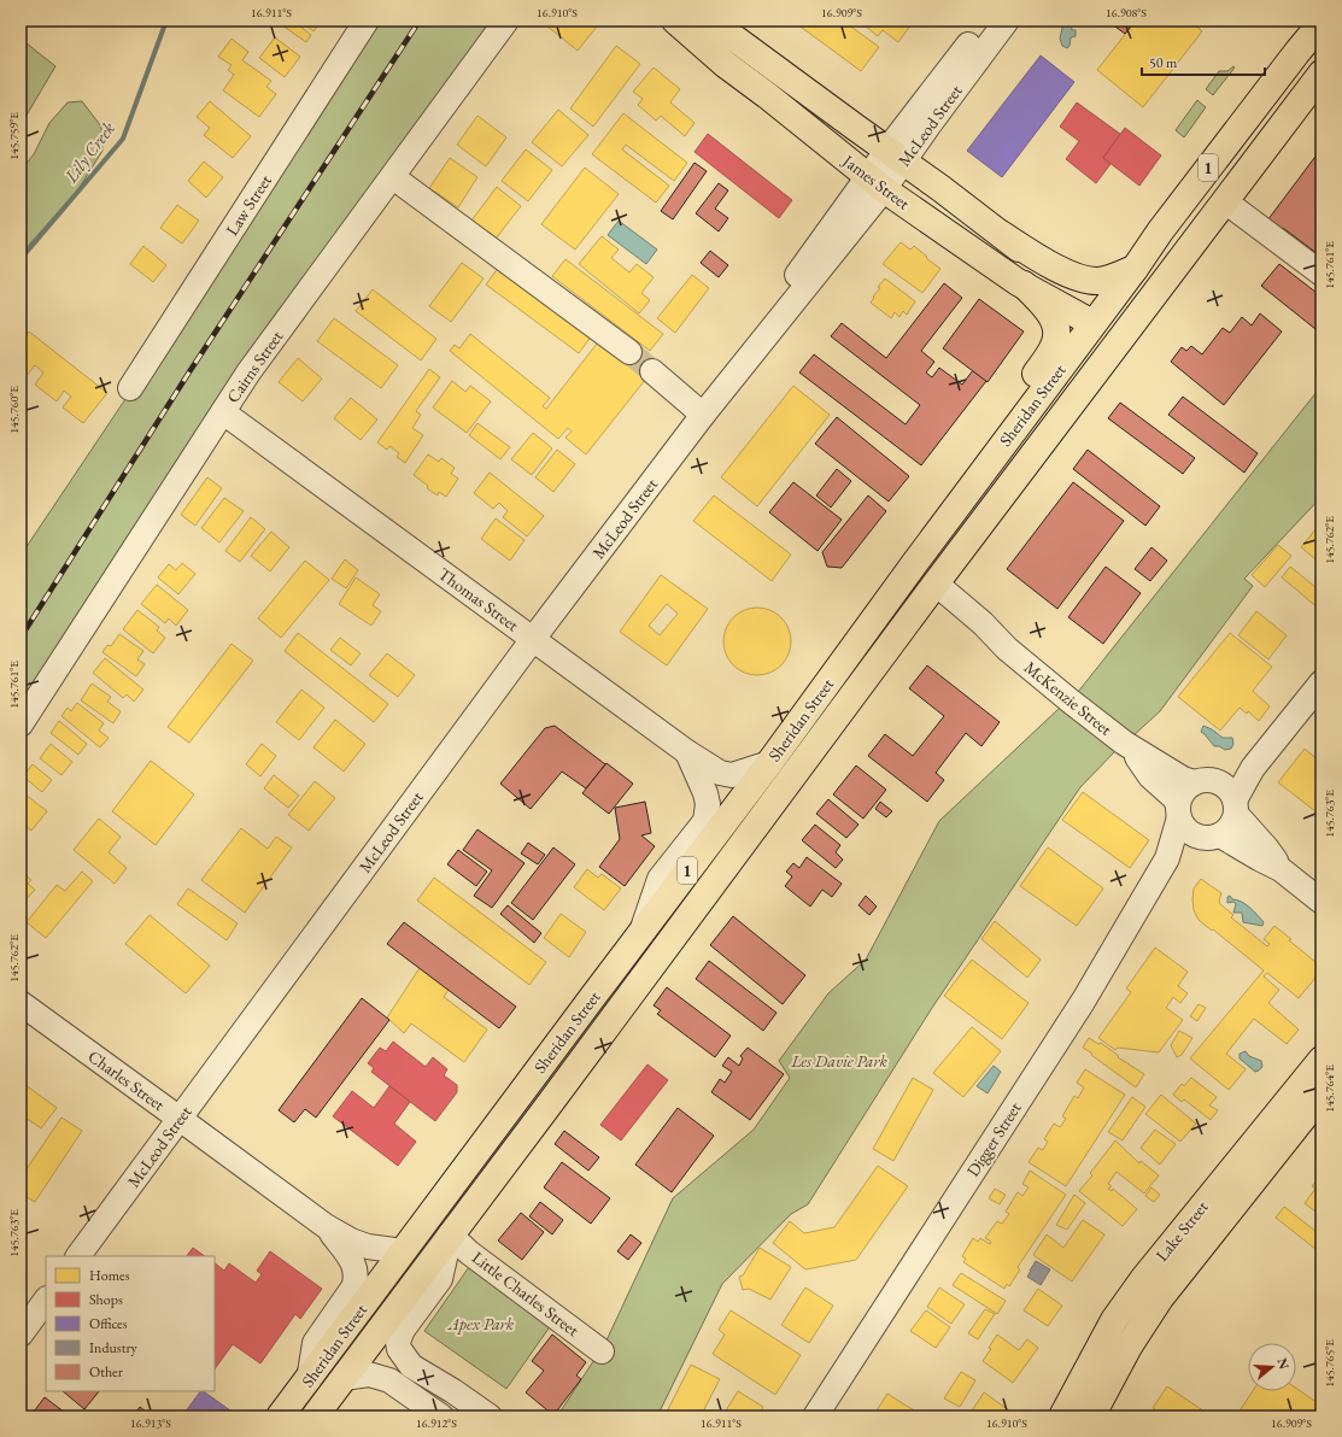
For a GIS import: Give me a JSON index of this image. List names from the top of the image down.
{
  "streets": {
    "main road": [
      "1",
      "James Street",
      "Sheridan Street",
      "Lake Street"
    ],
    "street": [
      "McLeod Street",
      "Law Street",
      "Cairns Street",
      "Thomas Street",
      "McKenzie Street",
      "Charles Street",
      "Digger Street",
      "Little Charles Street"
    ]
  },
  "crossings": [
    ["McLeod Street", "James Street"],
    ["McLeod Street", "Thomas Street"],
    ["McLeod Street", "Charles Street"],
    ["James Street", "Sheridan Street"],
    ["Cairns Street", "Thomas Street"],
    ["Sheridan Street", "Thomas Street"],
    ["Sheridan Street", "McKenzie Street"],
    ["Sheridan Street", "Charles Street"],
    ["Sheridan Street", "Little Charles Street"],
    ["McKenzie Street", "Digger Street"]
  ],
  "water": ["Lily Creek"],
  "parks": ["Les Davie Park", "Apex Park"],
  "legend": [
    "Homes",
    "Shops",
    "Offices",
    "Industry",
    "Other"
  ],
  "scale_bar": "50 m",
  "north": "right",
  "coordinates": [
    "16.911°S",
    "16.910°S",
    "16.909°S",
    "16.908°S",
    "145.759°E",
    "145.761°E",
    "145.760°E",
    "145.762°E",
    "145.763°E",
    "145.764°E",
    "145.765°E",
    "16.913°S",
    "16.912°S"
  ]
}
